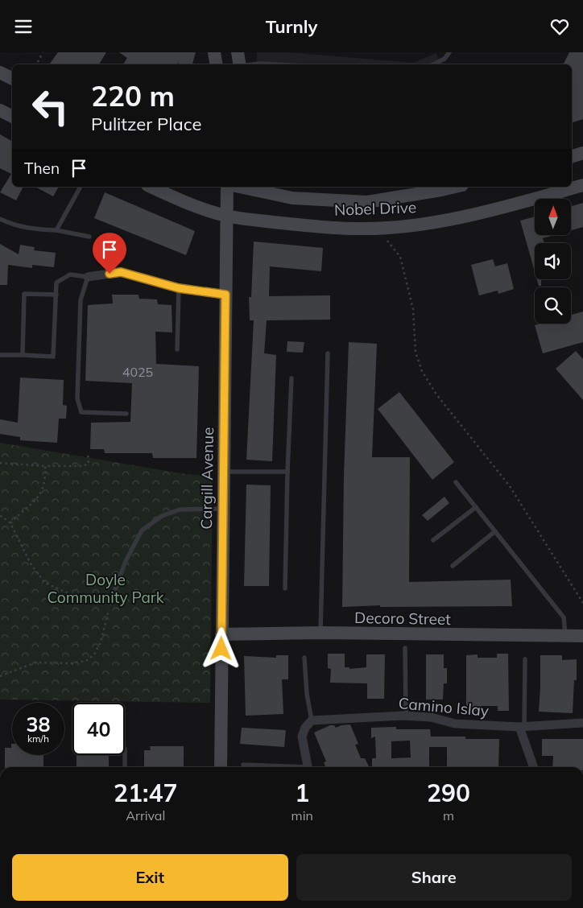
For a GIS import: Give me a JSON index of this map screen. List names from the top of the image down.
{
  "streets": {
    "street": [
      "Nobel Drive",
      "Cargill Avenue",
      "Decoro Street",
      "Camino Islay"
    ]
  },
  "crossings": [
    ["Nobel Drive", "Cargill Avenue"],
    ["Cargill Avenue", "Decoro Street"]
  ],
  "parks": ["Doyle Community Park"],
  "house_numbers": ["4025"],
  "north": "top",
  "page": {
    "header": "Turnly",
    "turn": ["220 m", "Pulitzer Place"],
    "then": "Then",
    "speed": "38 km/h",
    "limit": "40",
    "eta": [
      "21:47",
      "Arrival",
      "1",
      "min",
      "290",
      "m"
    ],
    "buttons": ["Exit", "Share"]
  }
}
